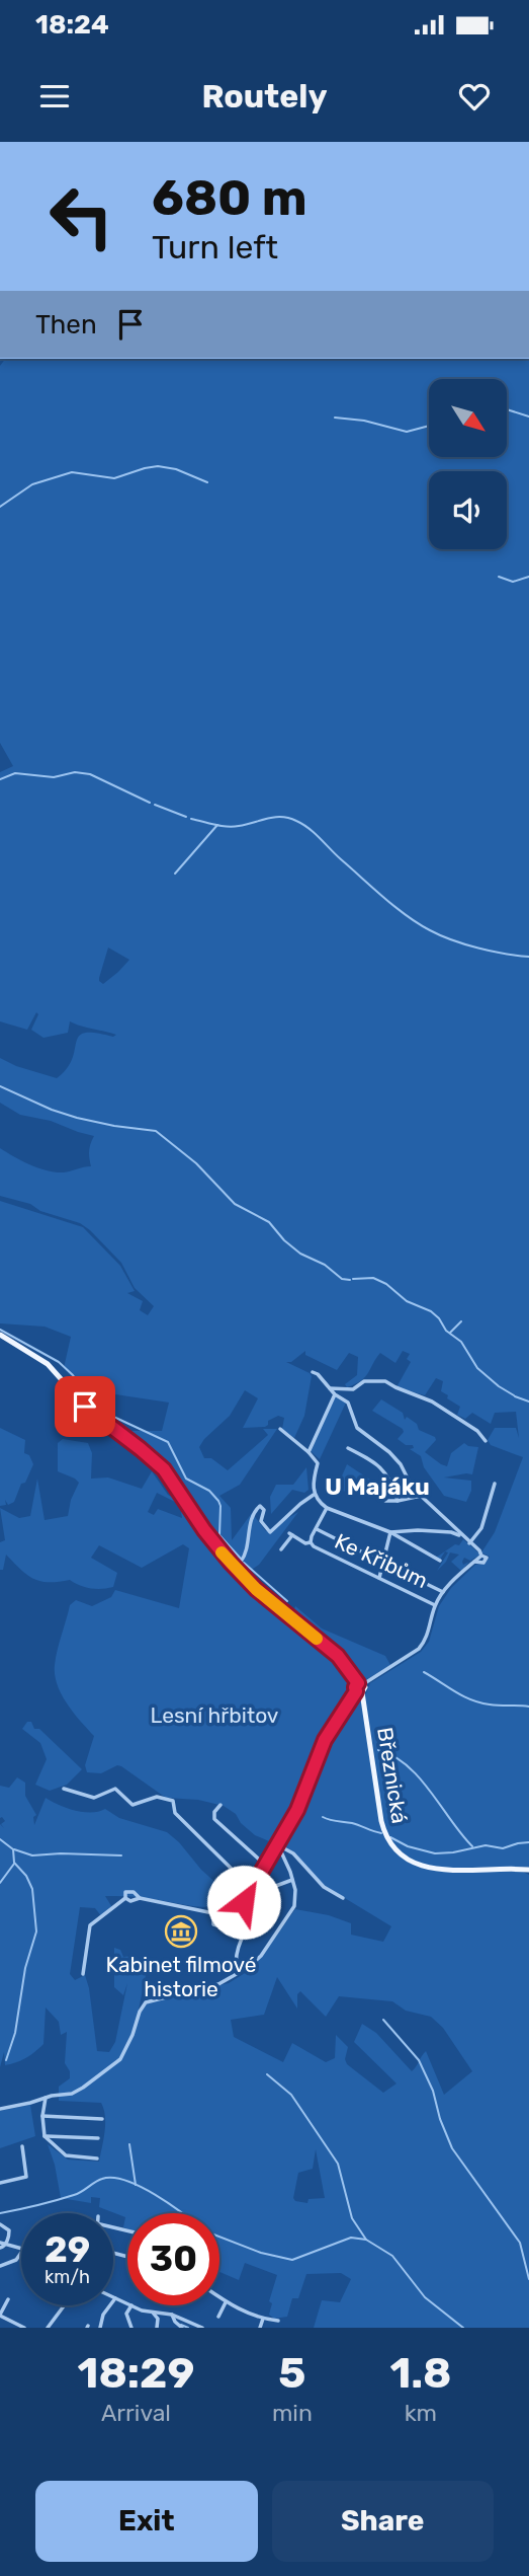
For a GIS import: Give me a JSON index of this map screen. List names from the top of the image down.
{
  "streets": {
    "main road": ["Březnická"],
    "street": ["Ke Křibům"]
  },
  "districts": ["U Majáku"],
  "parks": ["Lesní hřbitov"],
  "places": {
    "museum": ["Kabinet filmové historie"]
  },
  "north": "bottom right",
  "page": {
    "status": "18:24",
    "header": "Routely",
    "turn": ["680 m", "Turn left"],
    "then": "Then",
    "speed": "29 km/h",
    "limit": "30",
    "eta": [
      "18:29",
      "Arrival",
      "5",
      "min",
      "1.8",
      "km"
    ],
    "buttons": ["Exit", "Share"]
  }
}
